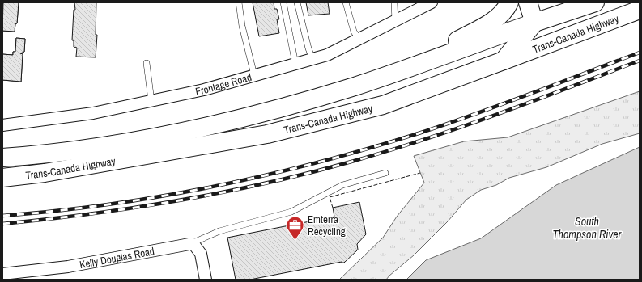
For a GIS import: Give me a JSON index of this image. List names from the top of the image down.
{
  "streets": {
    "highway": ["Trans-Canada Highway"],
    "street": ["Frontage Road", "Kelly Douglas Road"]
  },
  "water": ["South Thompson River"],
  "places": {
    "office": ["Emterra Recycling"]
  }
}
